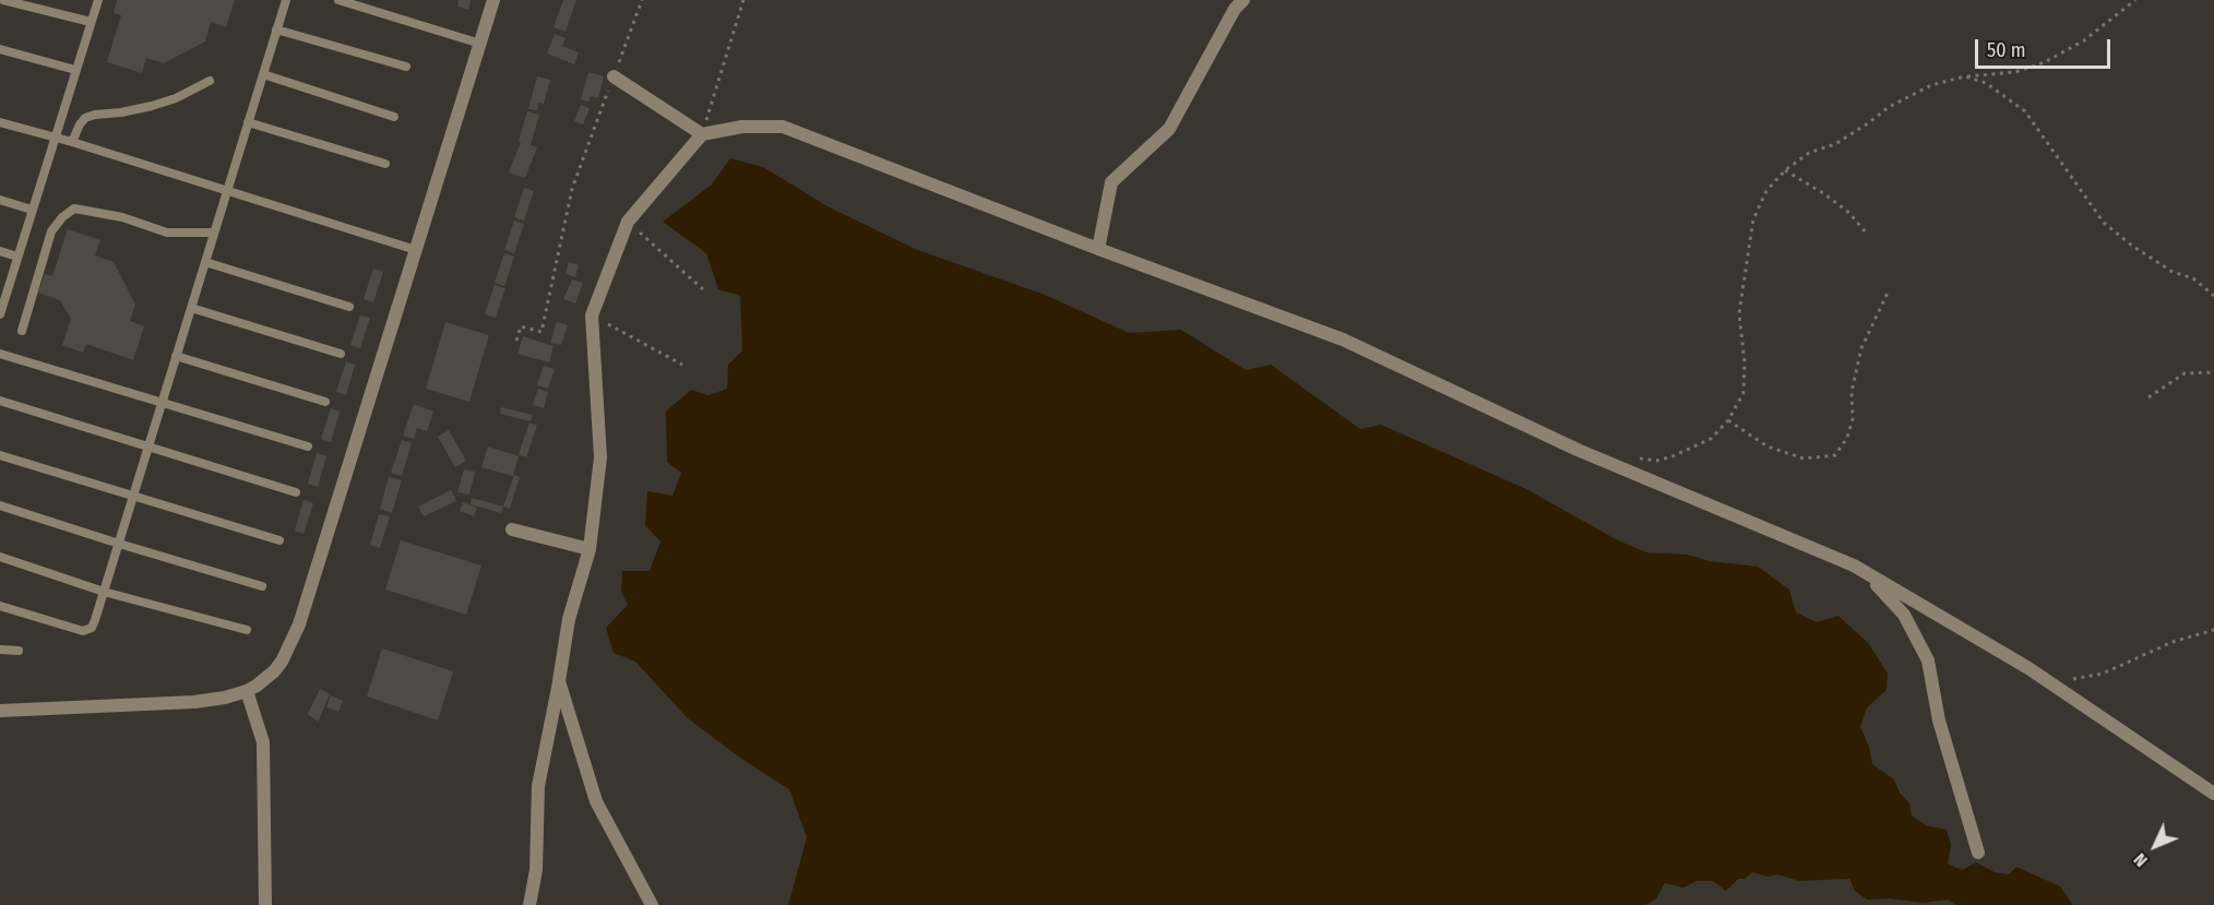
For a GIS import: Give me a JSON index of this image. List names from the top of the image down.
{
  "scale_bar": "50 m",
  "north": "bottom left"
}
